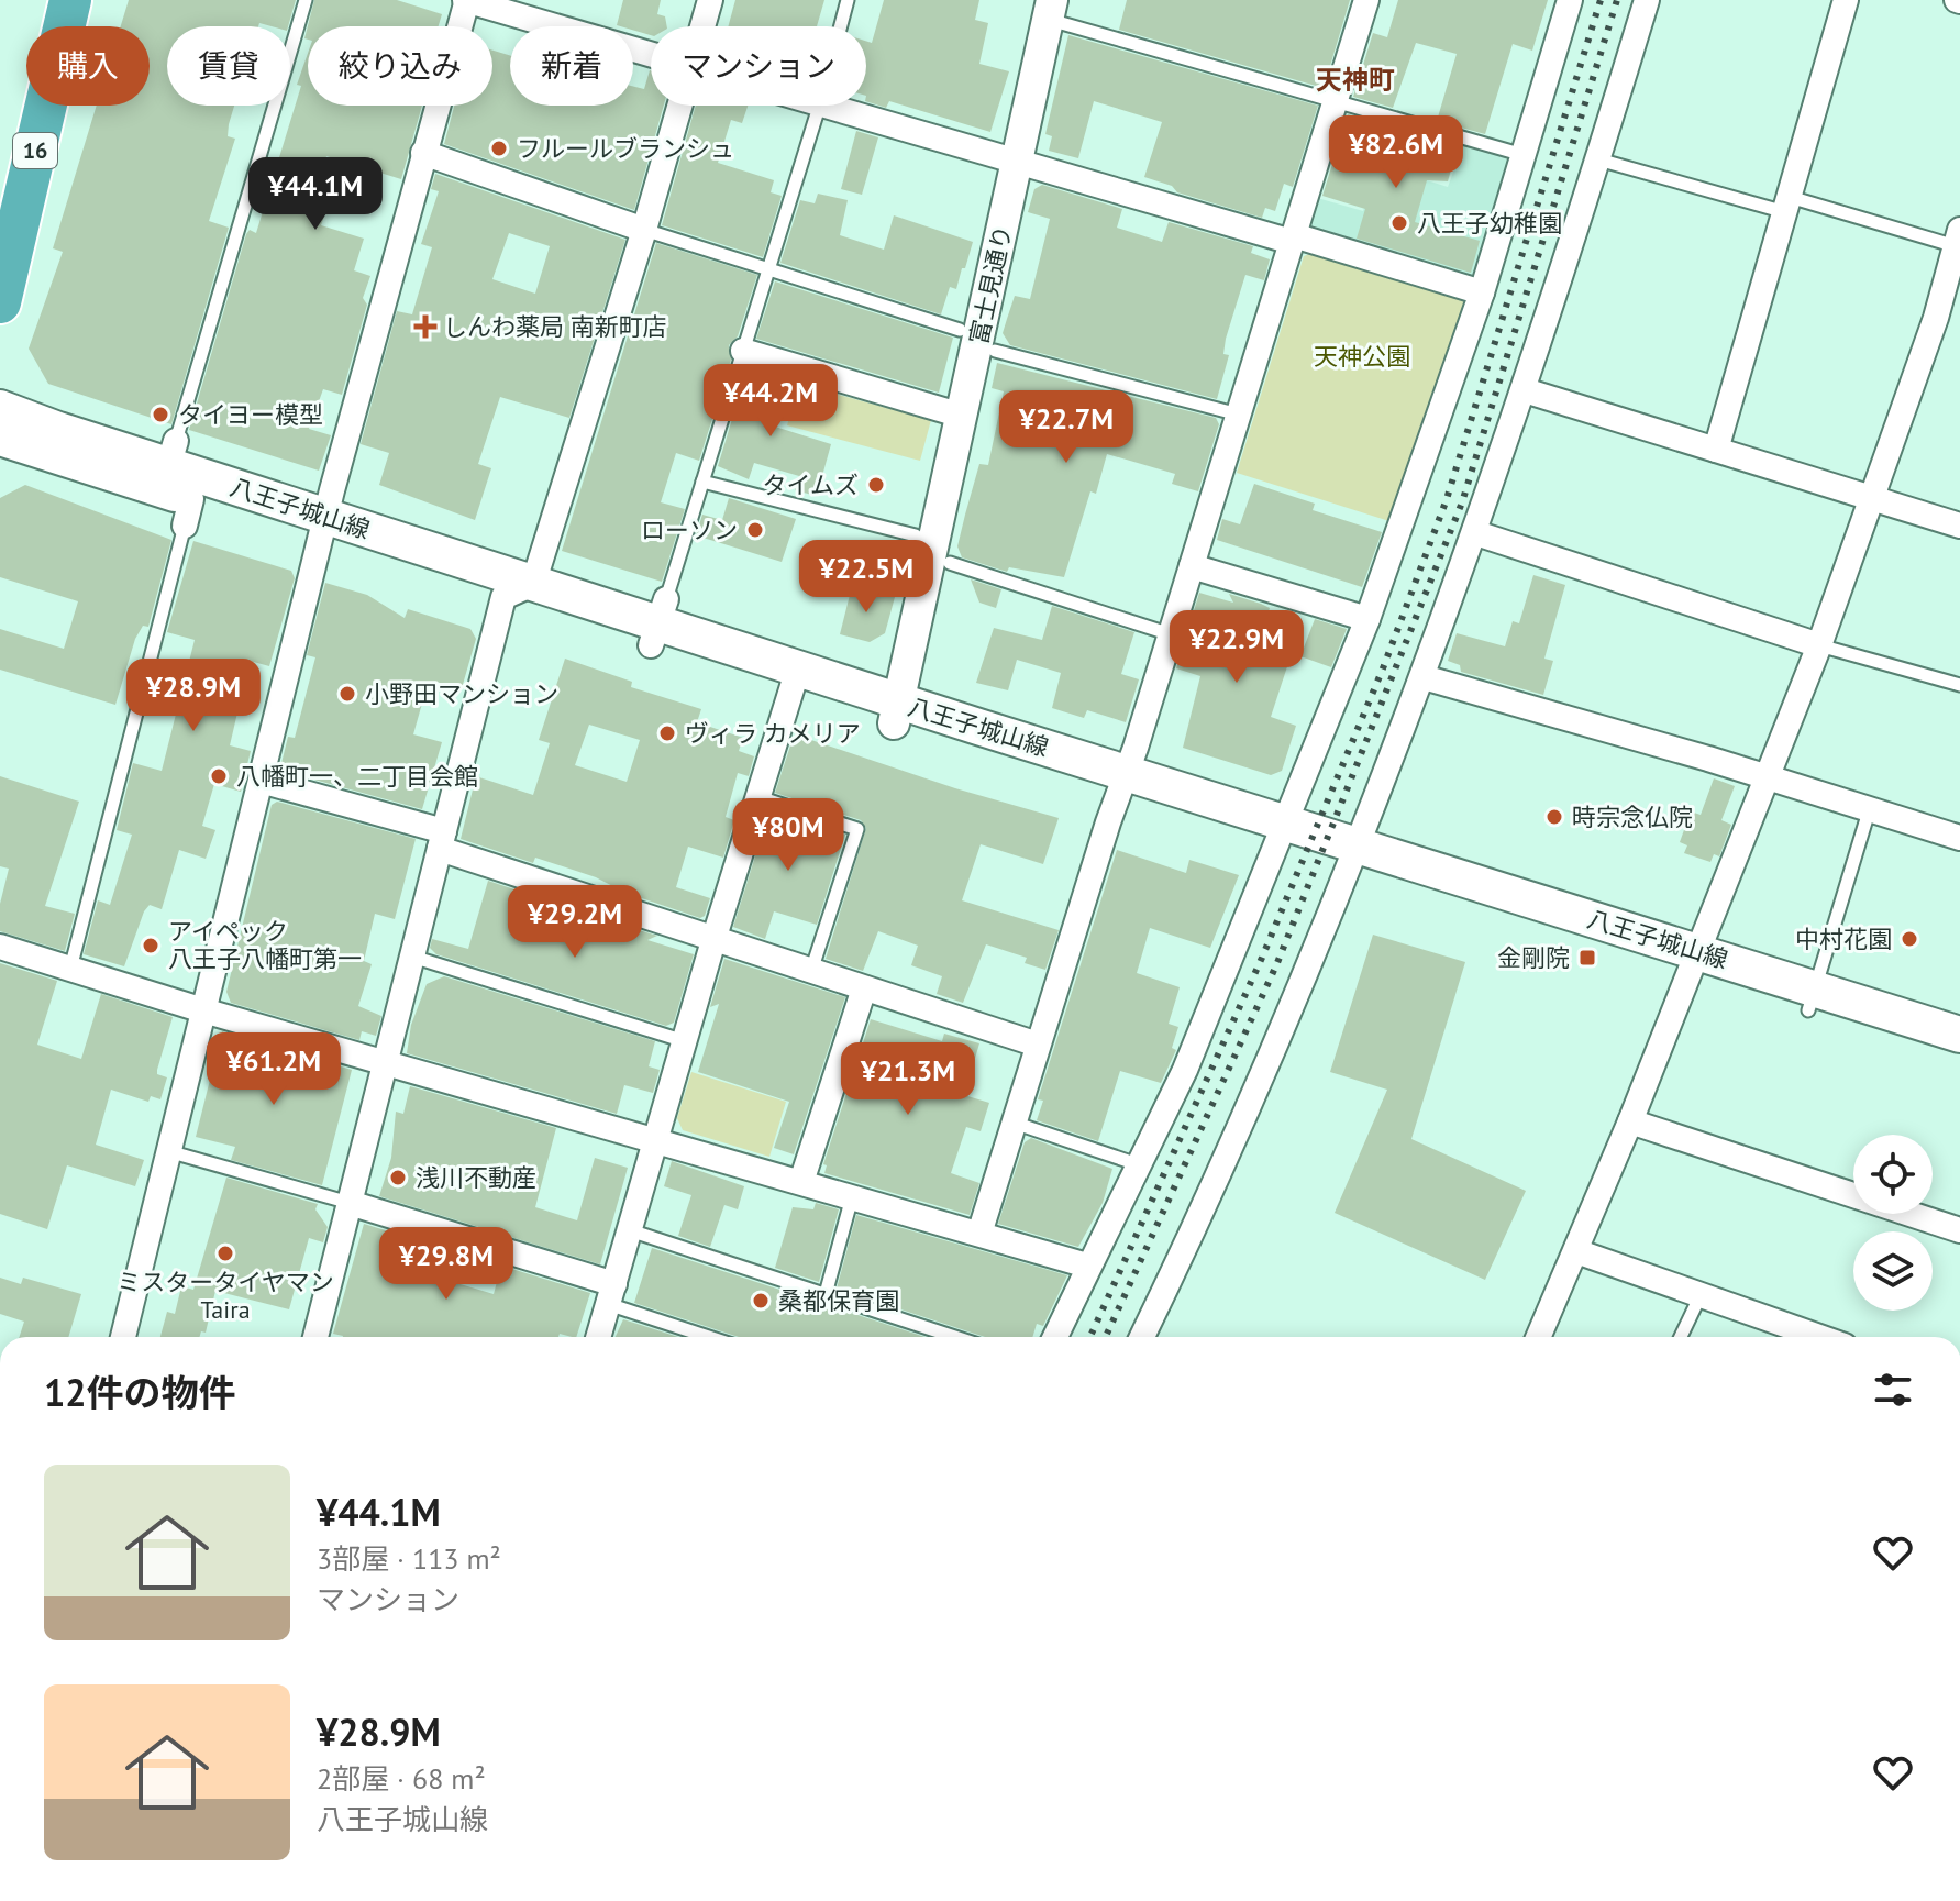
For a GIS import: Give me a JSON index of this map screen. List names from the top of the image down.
{
  "streets": {
    "highway": ["16"],
    "main road": ["八王子城山線"],
    "street": ["富士見通り"]
  },
  "crossings": [
    ["富士見通り", "八王子城山線"]
  ],
  "districts": ["天神町"],
  "parks": ["天神公園"],
  "places": {
    "other": [
      "フルールブランシュ",
      "八王子幼稚園",
      "タイヨー模型",
      "タイムズ",
      "ローソン",
      "小野田マンション",
      "ヴィラ カメリア",
      "八幡町一、二丁目会館",
      "時宗念仏院",
      "中村花園",
      "アイペック 八王子八幡町第一",
      "浅川不動産",
      "ミスタータイヤマン Taira",
      "桑都保育園"
    ],
    "health": ["しんわ薬局 南新町店"],
    "transit": ["金剛院"]
  },
  "page": {
    "chip": [
      "購入",
      "賃貸",
      "絞り込み",
      "新着",
      "マンション"
    ],
    "price": [
      "¥82.6M",
      "¥44.1M",
      "¥44.2M",
      "¥22.7M",
      "¥22.5M",
      "¥22.9M",
      "¥28.9M",
      "¥80M",
      "¥29.2M",
      "¥61.2M",
      "¥21.3M",
      "¥29.8M"
    ],
    "heading": "12件の物件",
    "list": [
      {
        "name": "¥44.1M",
        "note": "3部屋 · 113 m² · マンション"
      },
      {
        "name": "¥28.9M",
        "note": "2部屋 · 68 m² · 八王子城山線"
      }
    ]
  }
}
